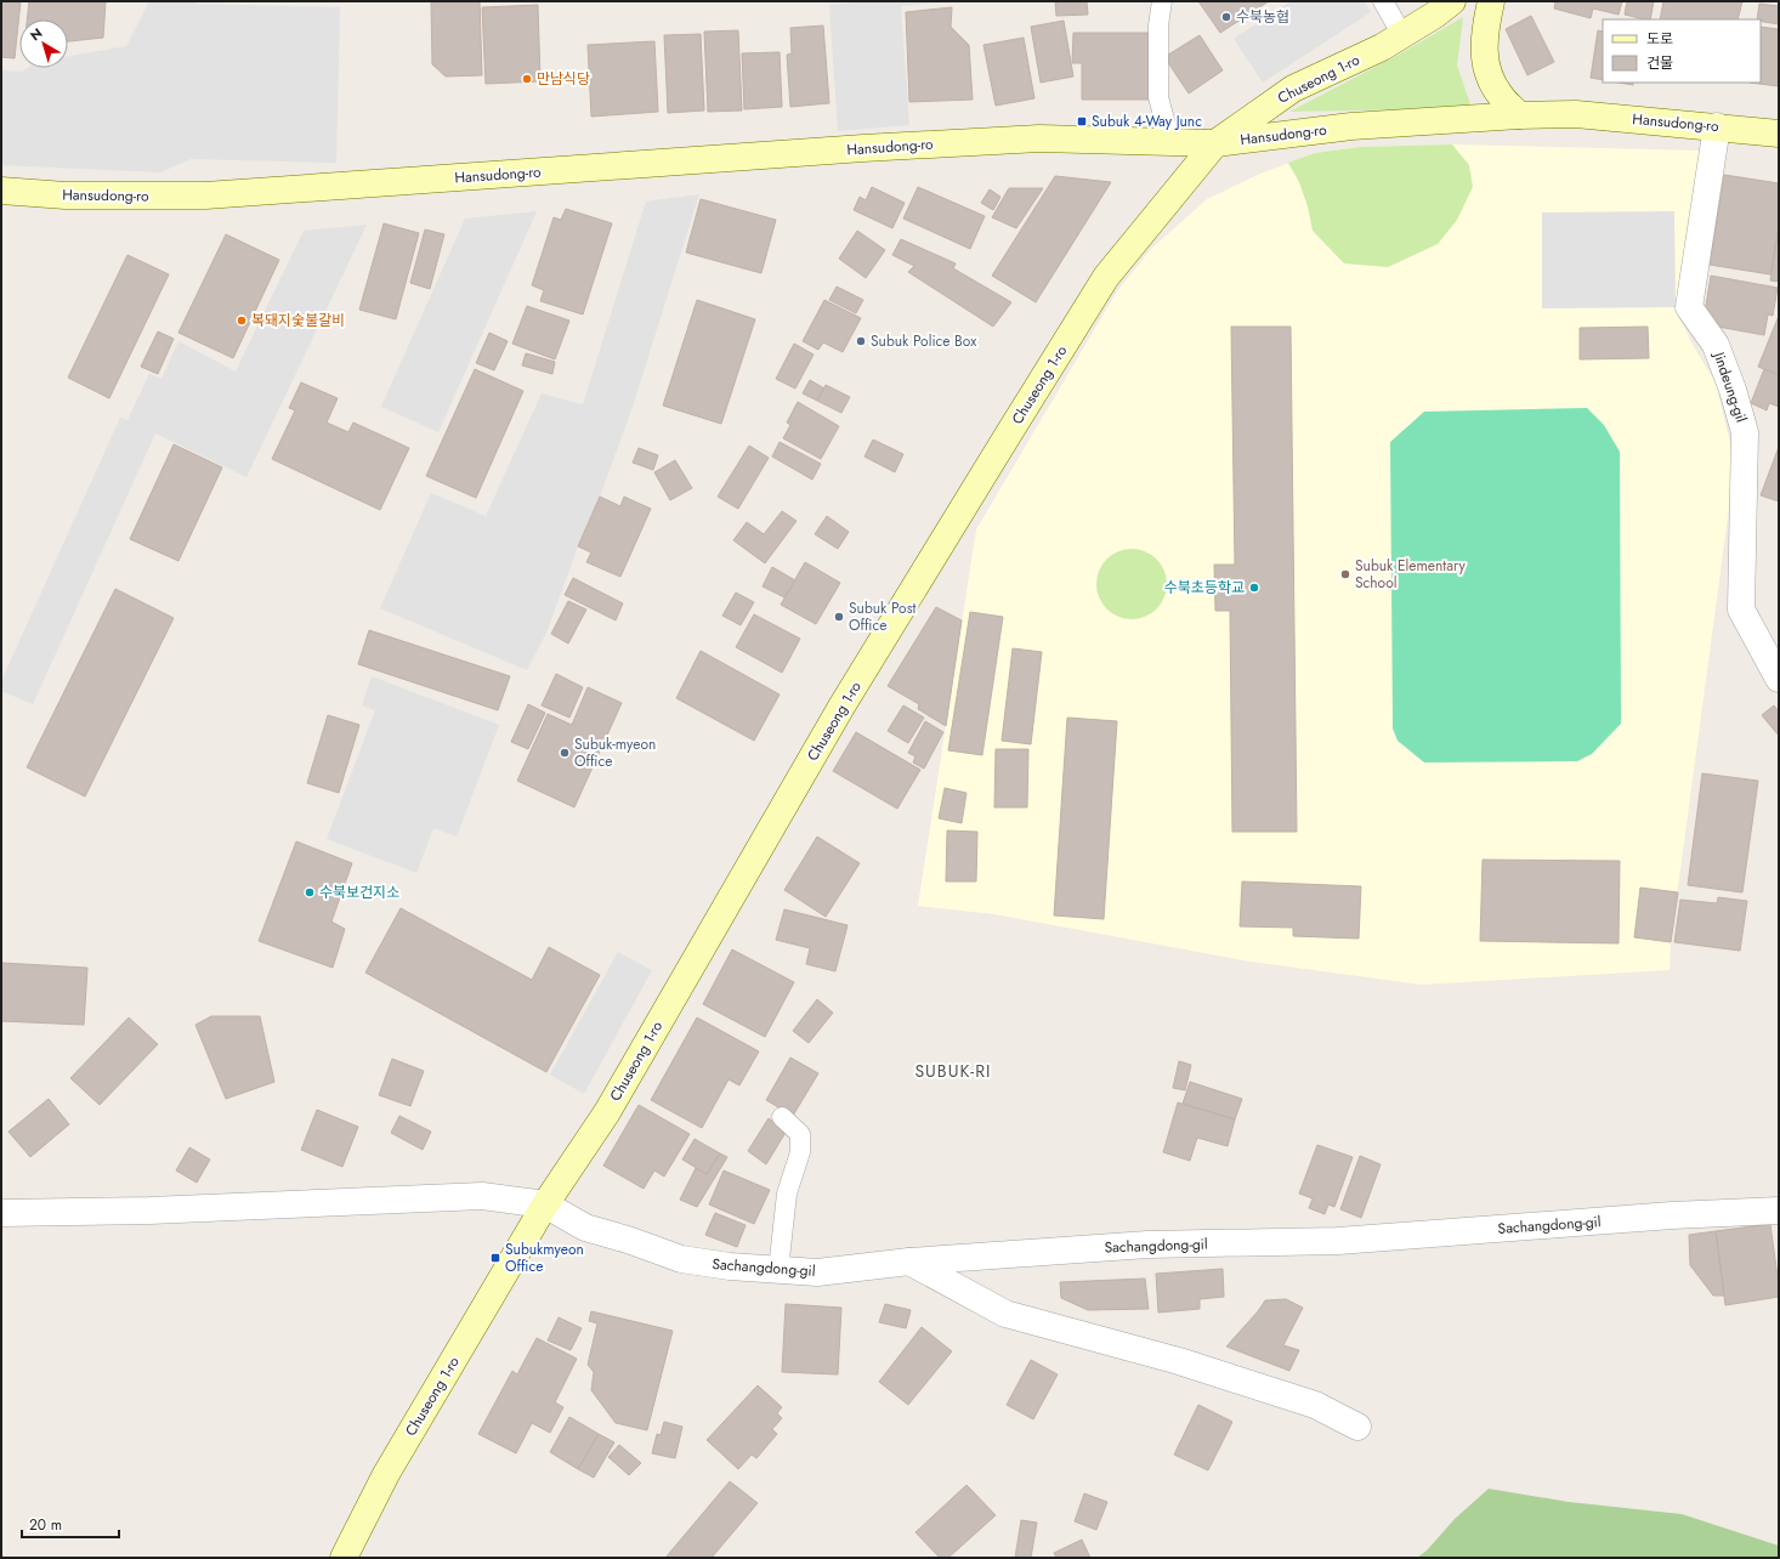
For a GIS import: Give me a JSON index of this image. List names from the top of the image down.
{
  "streets": {
    "street": [
      "Chuseong 1-ro",
      "Hansudong-ro",
      "Jindeung-gil",
      "Sachangdong-gil"
    ]
  },
  "crossings": [
    ["Chuseong 1-ro", "Hansudong-ro"],
    ["Chuseong 1-ro", "Sachangdong-gil"],
    ["Hansudong-ro", "Jindeung-gil"]
  ],
  "districts": ["SUBUK-RI"],
  "places": {
    "other": [
      "수북농협",
      "만남식당",
      "복돼지숯불갈비",
      "Subuk Police Box",
      "Subuk Elementary School",
      "수북초등학교",
      "Subuk Post Office",
      "Subuk-myeon Office",
      "수북보건지소"
    ],
    "transit": ["Subuk 4-Way Junc", "Subukmyeon Office"]
  },
  "legend": ["도로", "건물"],
  "scale_bar": "20 m",
  "north": "top left"
}
